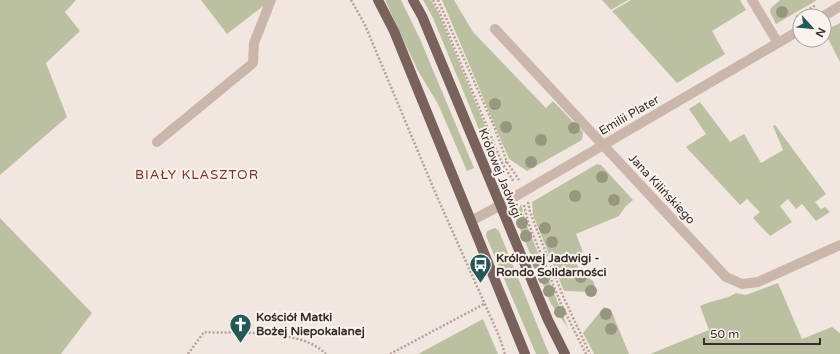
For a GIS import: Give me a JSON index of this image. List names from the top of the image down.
{
  "streets": {
    "main road": ["Królowej Jadwigi"],
    "street": ["Emilii Plater", "Jana Kilińskiego"]
  },
  "crossings": [
    ["Emilii Plater", "Królowej Jadwigi"],
    ["Emilii Plater", "Jana Kilińskiego"]
  ],
  "districts": ["BIAŁY KLASZTOR"],
  "places": {
    "bus stop": ["Królowej Jadwigi - Rondo Solidarności"],
    "church": ["Kościół Matki Bożej Niepokalanej"]
  },
  "scale_bar": "50 m",
  "north": "bottom right"
}
